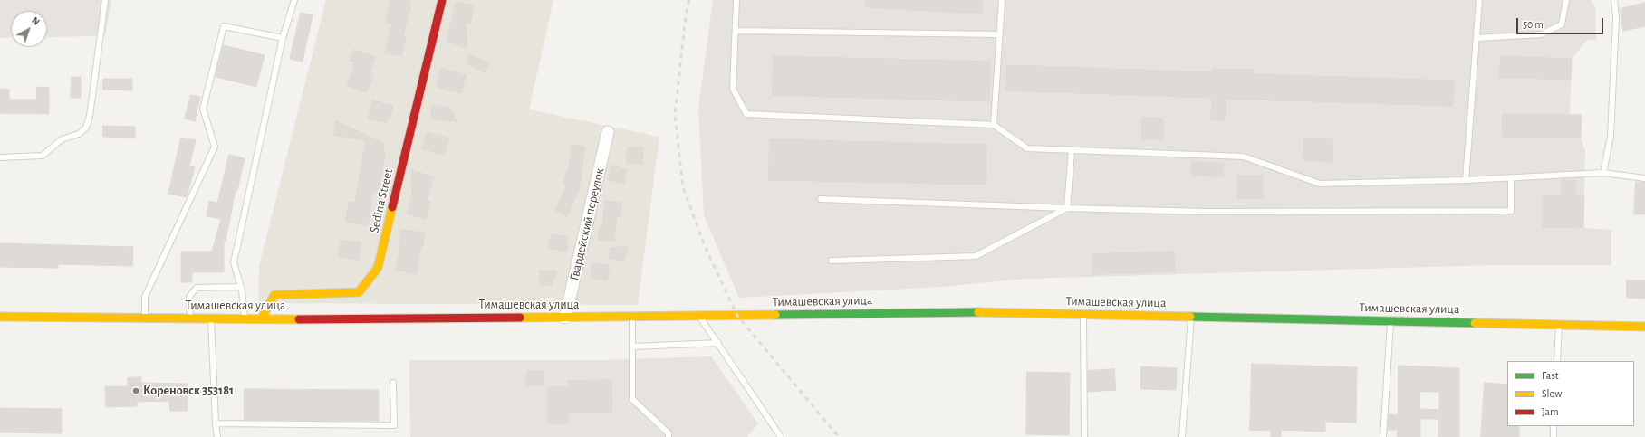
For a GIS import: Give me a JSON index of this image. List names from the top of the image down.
{
  "streets": {
    "street": ["Sedina Street", "Гвардейский переулок", "Тимашевская улица"]
  },
  "crossings": [
    ["Sedina Street", "Тимашевская улица"],
    ["Гвардейский переулок", "Тимашевская улица"]
  ],
  "places": ["Кореновск 353181"],
  "legend": ["Fast", "Slow", "Jam"],
  "scale_bar": "50 m",
  "north": "top right"
}
